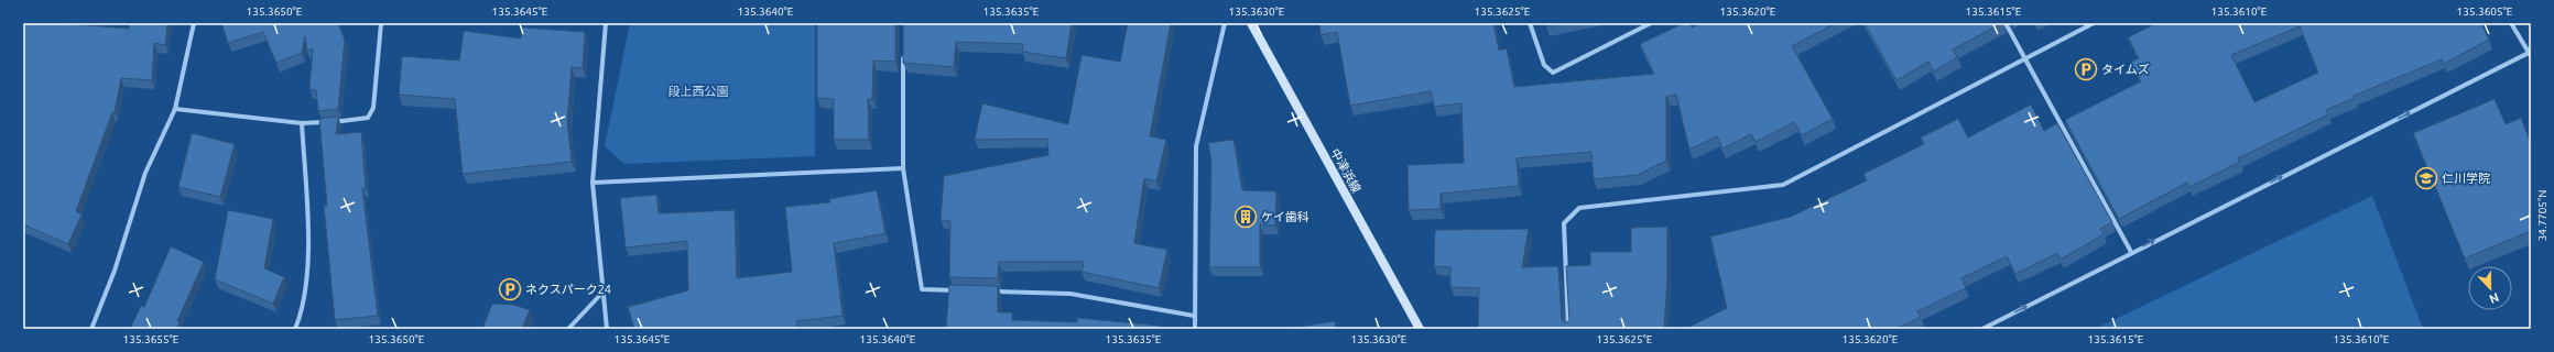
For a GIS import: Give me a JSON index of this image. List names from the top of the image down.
{
  "streets": {
    "street": ["中津浜線"]
  },
  "parks": ["段上西公園"],
  "places": {
    "parking": ["タイムズ", "ネクスパーク24"],
    "school or university": ["仁川学院"],
    "building": ["ケイ歯科"]
  },
  "north": "bottom",
  "coordinates": [
    "135.3650°E",
    "135.3645°E",
    "135.3640°E",
    "135.3635°E",
    "135.3630°E",
    "135.3625°E",
    "135.3620°E",
    "135.3615°E",
    "135.3610°E",
    "135.3605°E",
    "34.7705°N",
    "135.3655°E"
  ]
}
